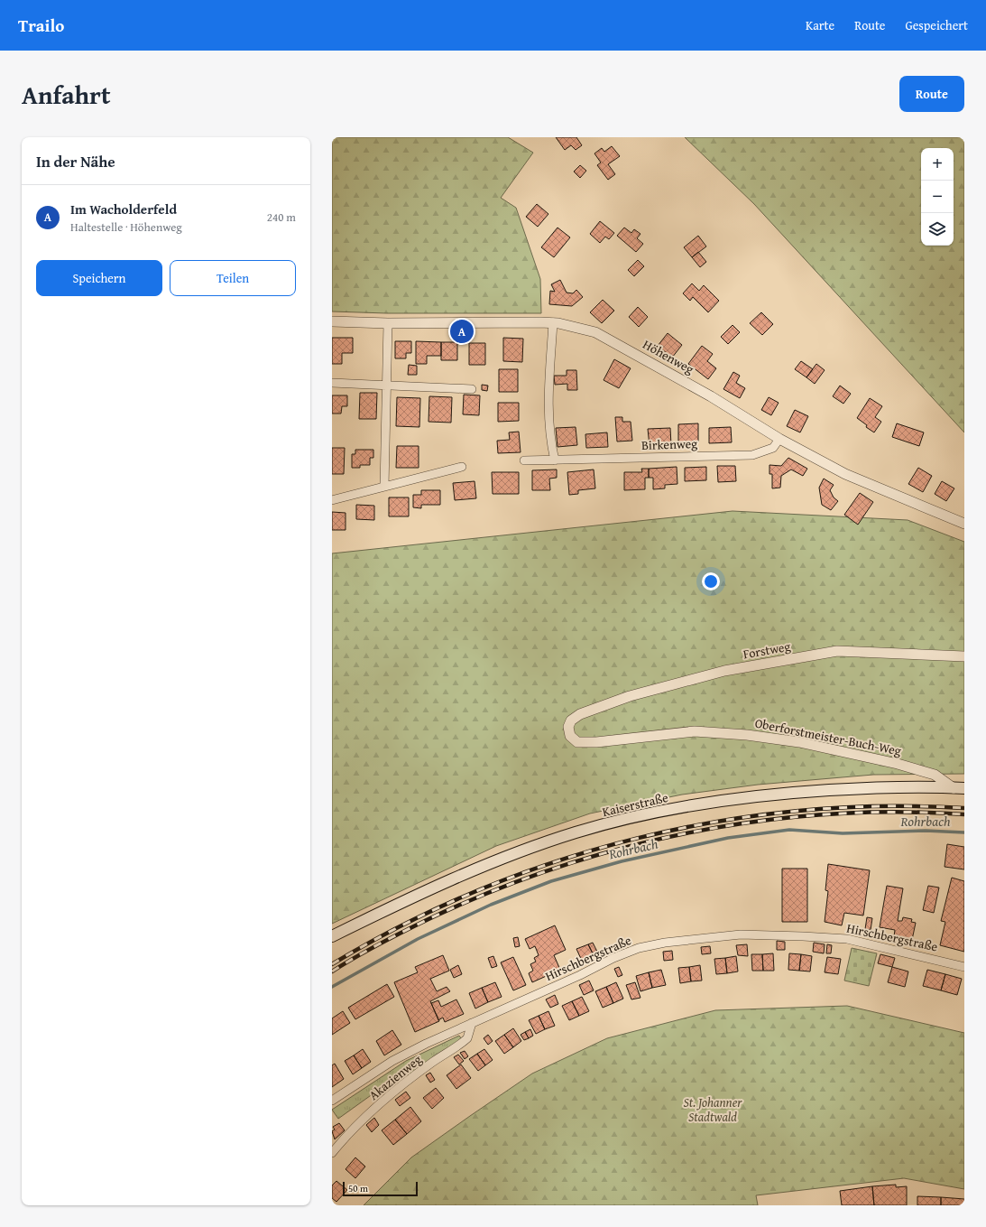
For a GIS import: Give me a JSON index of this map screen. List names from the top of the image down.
{
  "streets": {
    "main road": ["Kaiserstraße"],
    "street": [
      "Höhenweg",
      "Birkenweg",
      "Forstweg",
      "Oberforstmeister-Buch-Weg",
      "Hirschbergstraße",
      "Akazienweg"
    ]
  },
  "crossings": [
    ["Höhenweg", "Birkenweg"],
    ["Forstweg", "Oberforstmeister-Buch-Weg"],
    ["Oberforstmeister-Buch-Weg", "Kaiserstraße"],
    ["Hirschbergstraße", "Akazienweg"]
  ],
  "water": ["Rohrbach"],
  "parks": ["St. Johanner Stadtwald"],
  "scale_bar": "50 m",
  "page": {
    "header": "Trailo",
    "nav": ["Karte", "Route", "Gespeichert"],
    "title": "Anfahrt",
    "buttons": [
      "Route",
      ["Speichern", "Teilen"]
    ],
    "heading": "In der Nähe",
    "map_buttons": ["+", "−"],
    "list": [
      {
        "mark": "A",
        "name": "Im Wacholderfeld",
        "note": "Haltestelle · Höhenweg",
        "value": "240 m"
      }
    ],
    "pins": "A",
    "scale": "50 m"
  }
}
